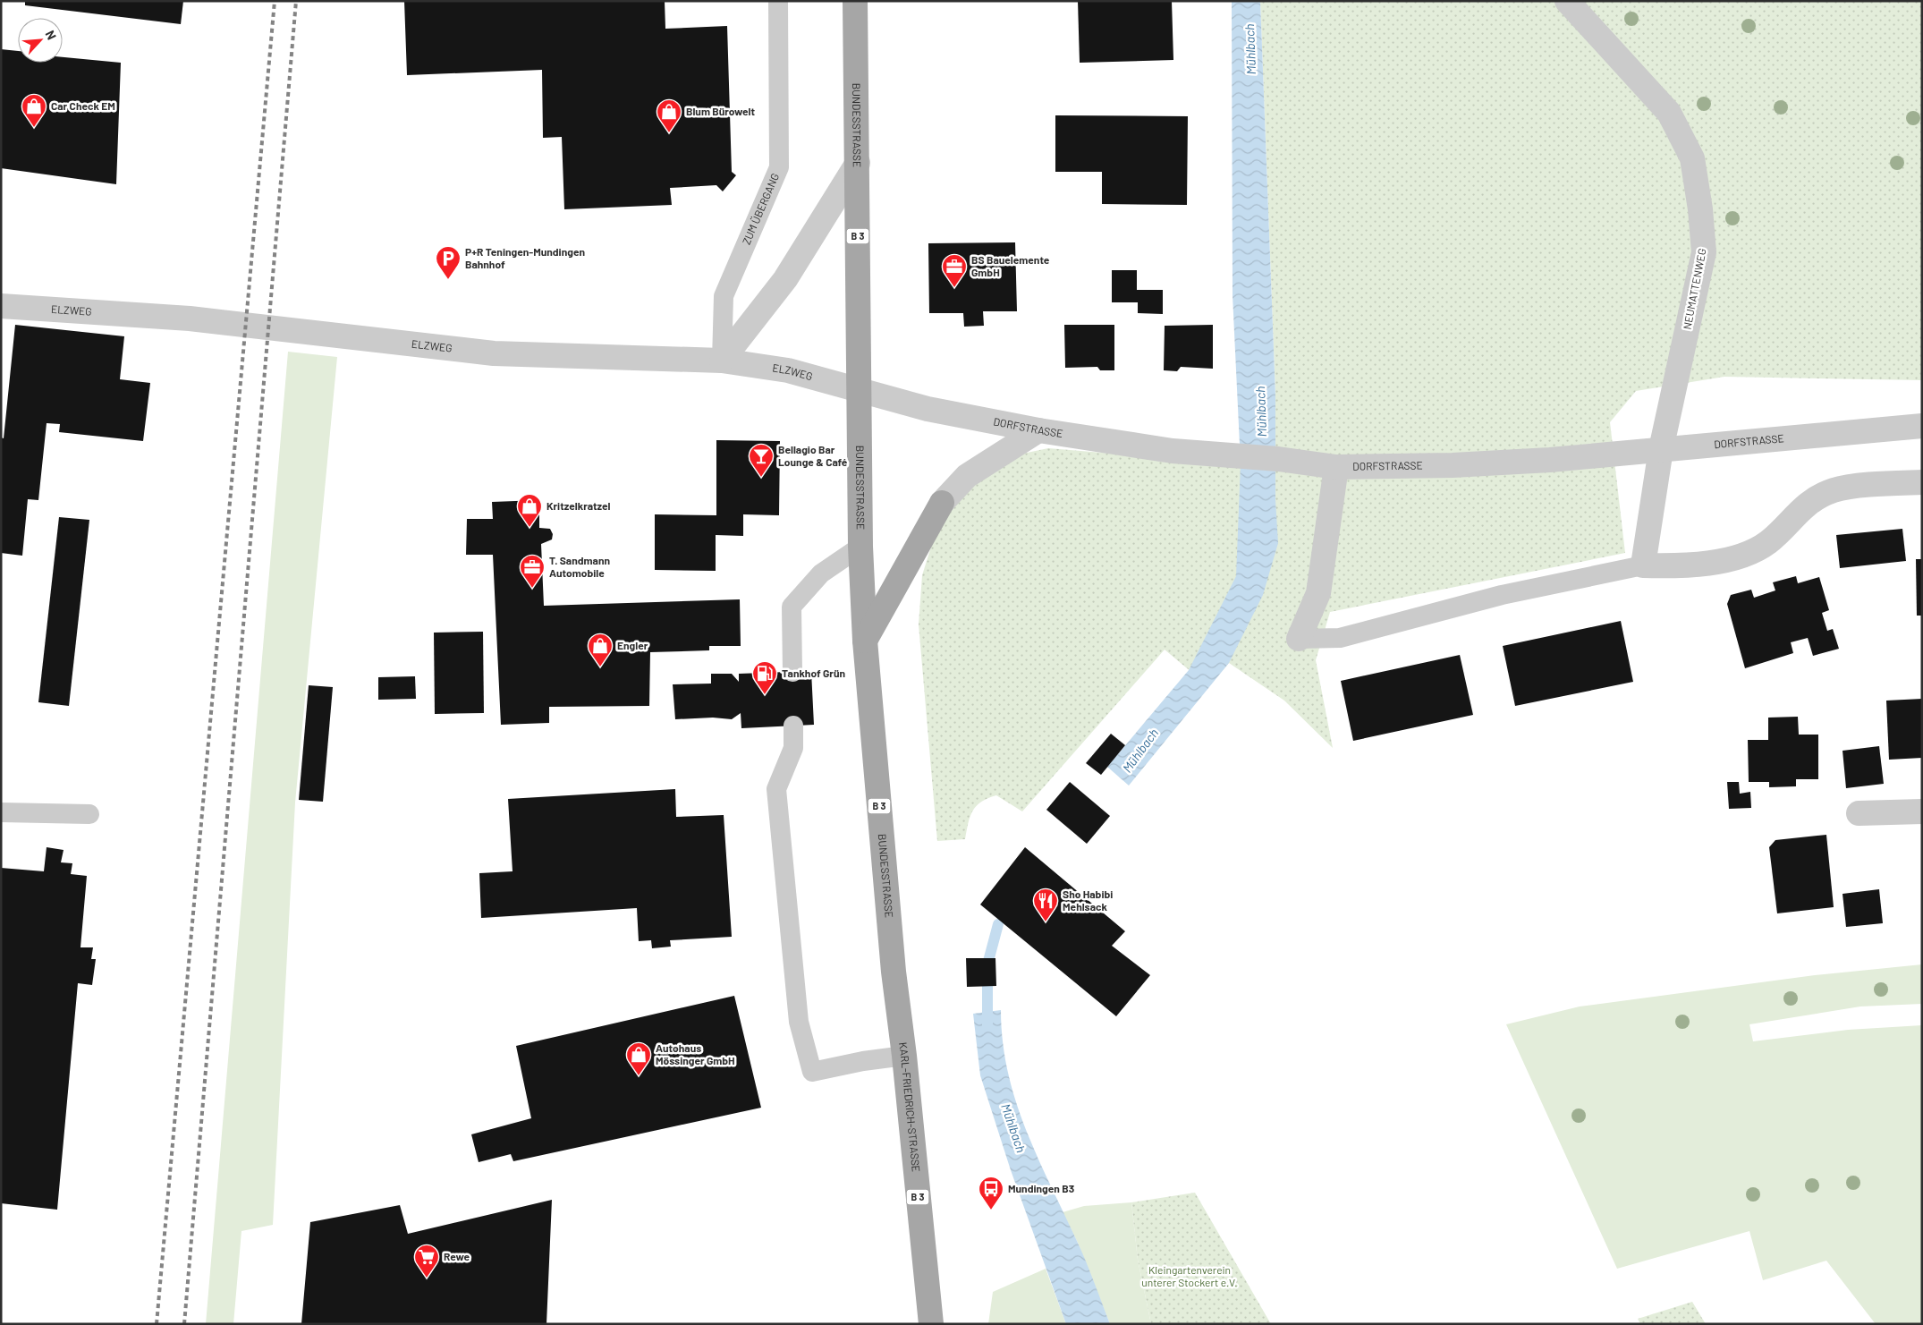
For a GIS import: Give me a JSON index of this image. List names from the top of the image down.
{
  "streets": {
    "main road": ["BUNDESSTRASSE", "B 3", "KARL-FRIEDRICH-STRASSE"],
    "street": ["NEUMATTENWEG", "ELZWEG", "DORFSTRASSE"],
    "lane": ["ZUM ÜBERGANG"]
  },
  "crossings": [
    ["BUNDESSTRASSE", "ELZWEG"],
    ["BUNDESSTRASSE", "DORFSTRASSE"],
    ["BUNDESSTRASSE", "KARL-FRIEDRICH-STRASSE"],
    ["ZUM ÜBERGANG", "ELZWEG"],
    ["NEUMATTENWEG", "DORFSTRASSE"],
    ["ELZWEG", "DORFSTRASSE"]
  ],
  "water": ["Mühlbach"],
  "parks": ["Kleingartenverein unterer Stockert e.V."],
  "places": {
    "shop": [
      "Car Check EM",
      "Blum Bürowelt",
      "Kritzelkratzel",
      "Engler",
      "Autohaus Mössinger GmbH"
    ],
    "parking": ["P+R Teningen-Mundingen Bahnhof"],
    "office": ["BS Bauelemente GmbH", "T. Sandmann Automobile"],
    "bar": ["Bellagio Bar Lounge & Café"],
    "fuel station": ["Tankhof Grün"],
    "restaurant": ["Sho Habibi Mehlsack"],
    "bus stop": ["Mundingen B3"],
    "supermarket": ["Rewe"]
  },
  "north": "top right"
}
